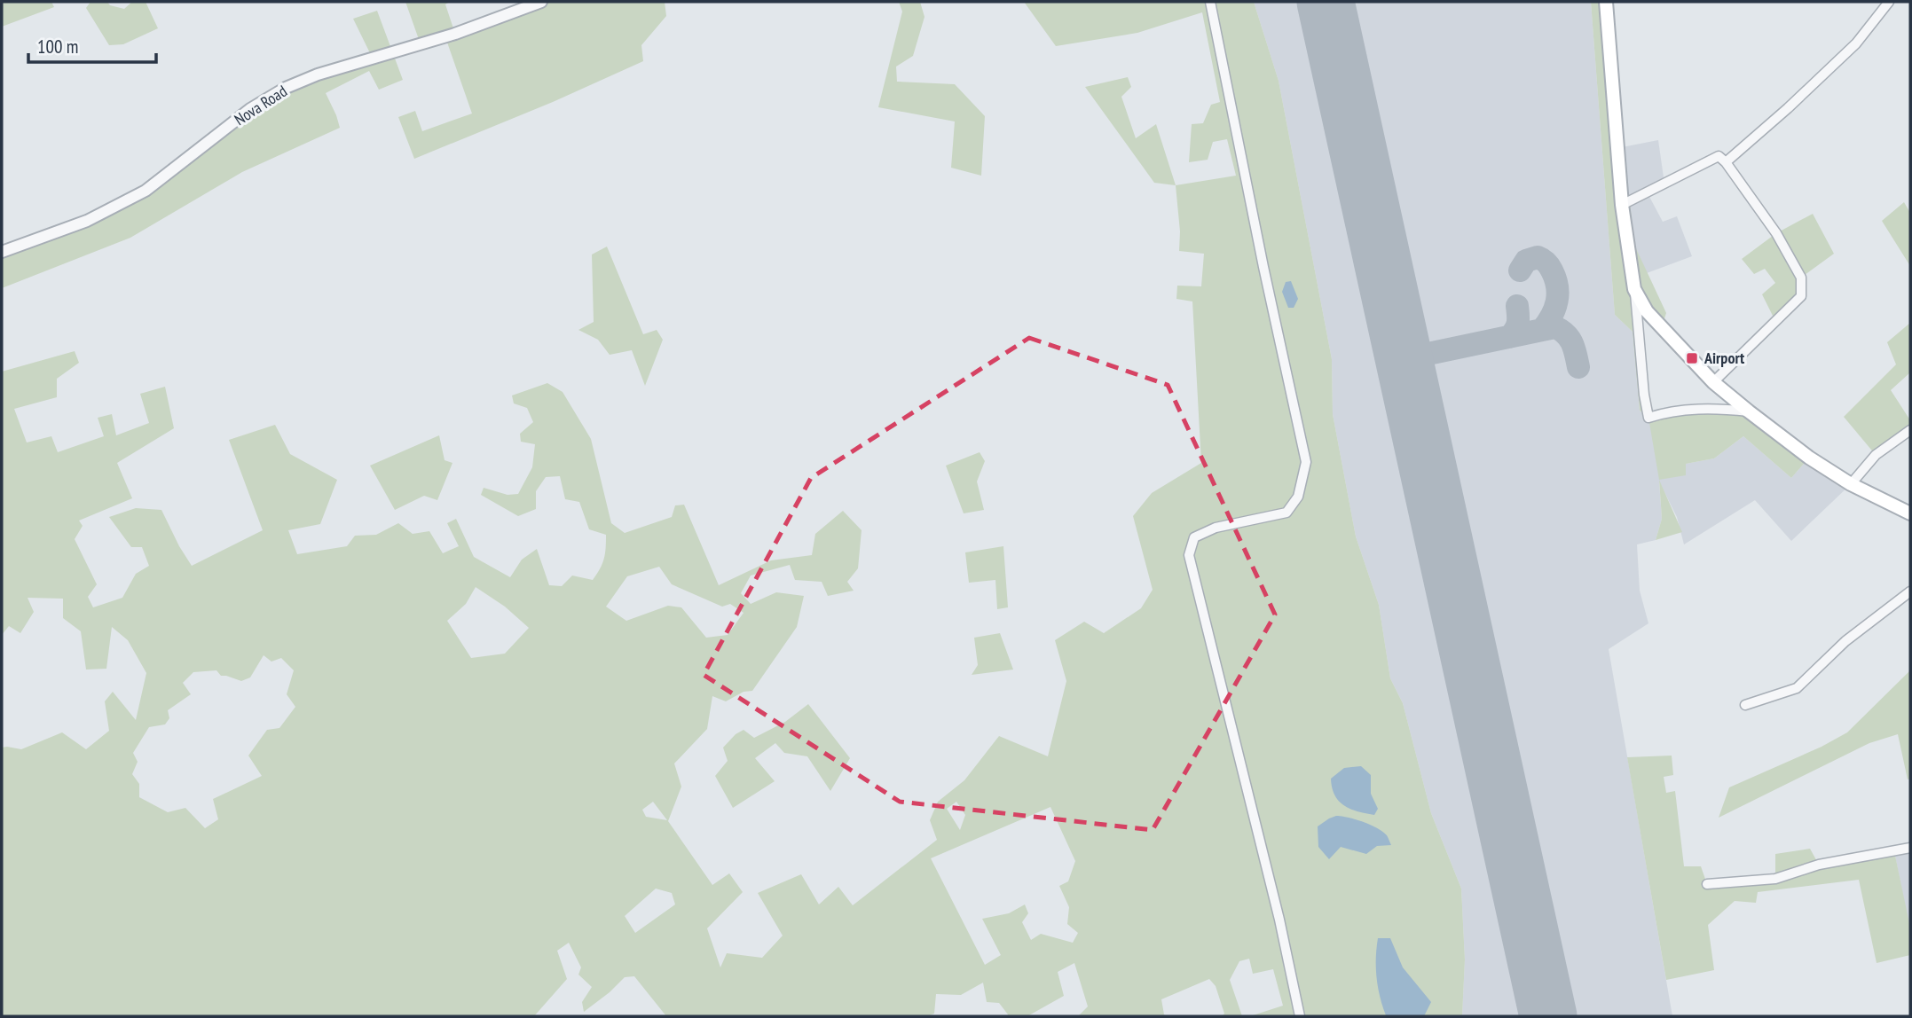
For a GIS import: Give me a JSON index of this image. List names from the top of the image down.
{
  "streets": {
    "street": ["Nova Road"]
  },
  "places": {
    "transit": ["Airport"]
  },
  "scale_bar": "100 m"
}
